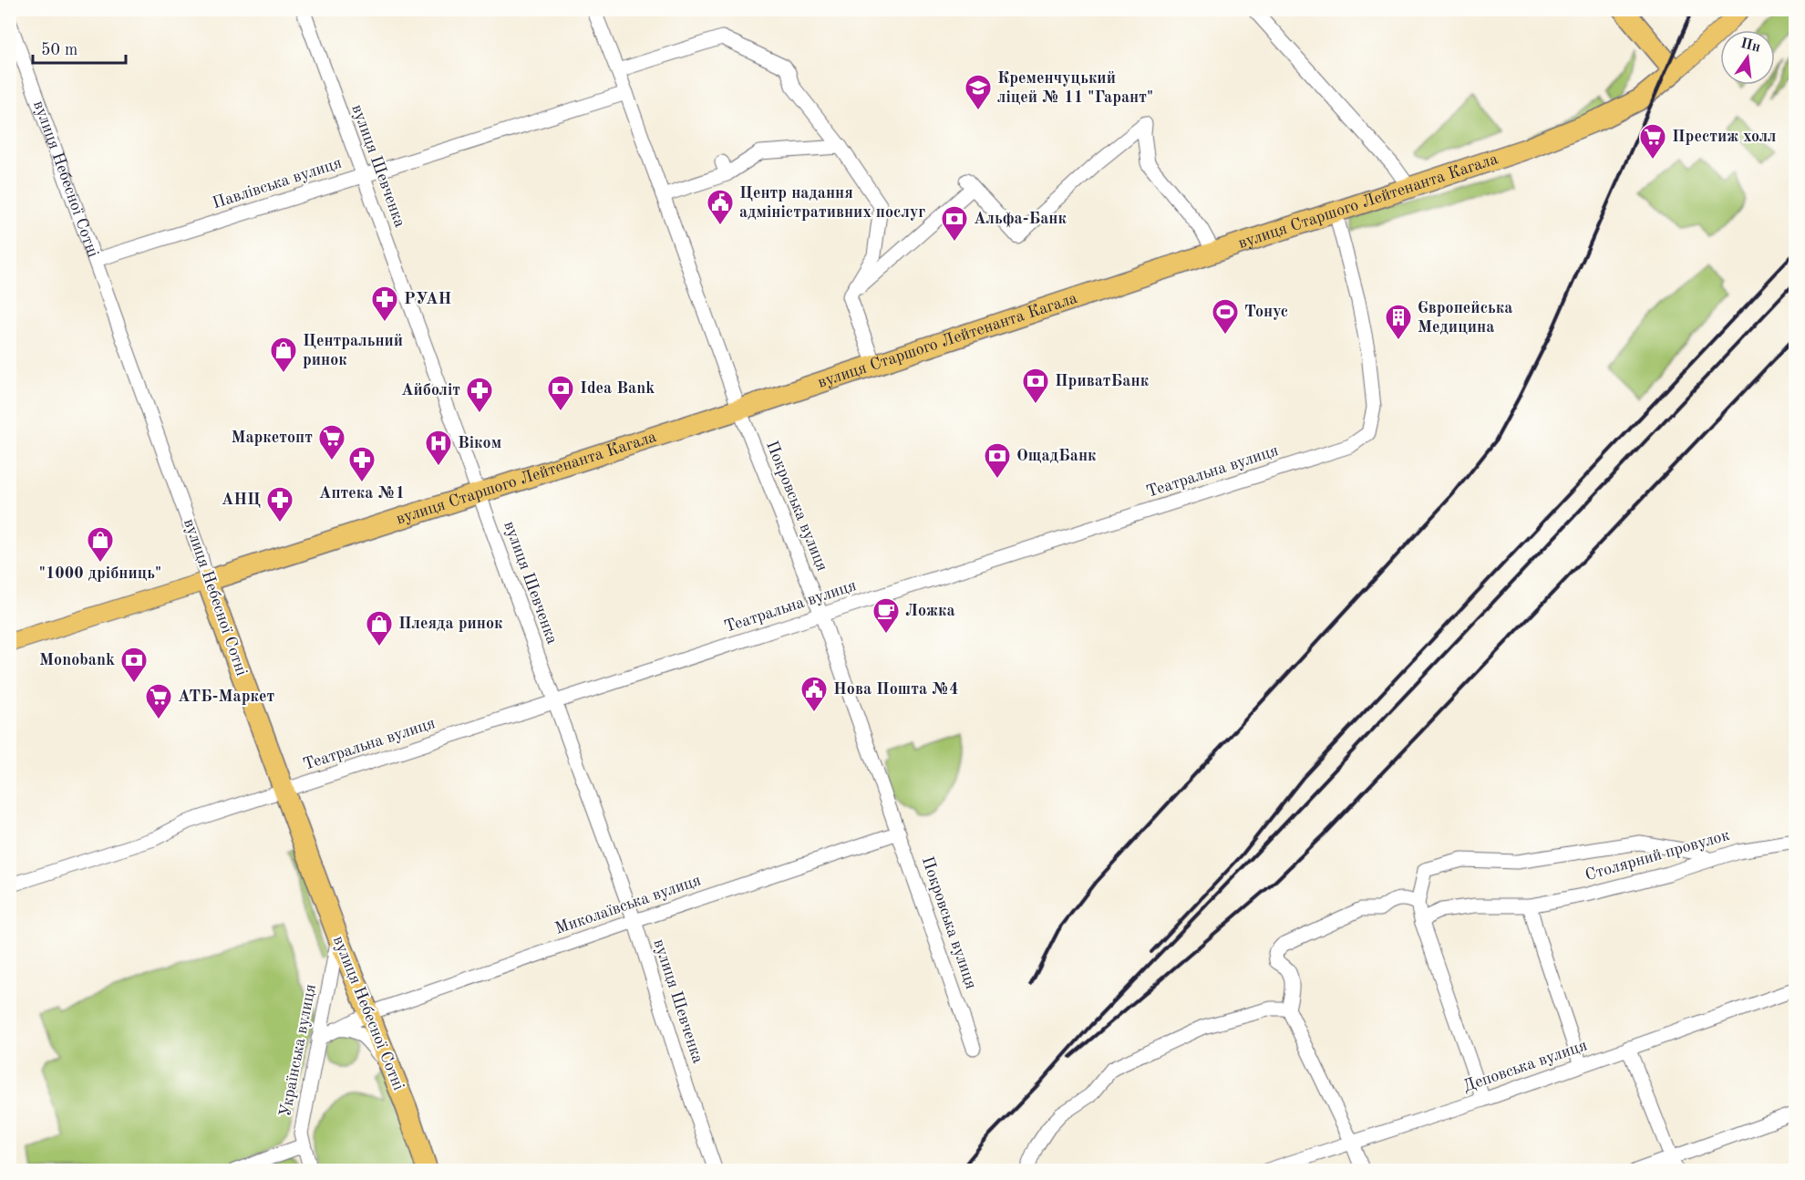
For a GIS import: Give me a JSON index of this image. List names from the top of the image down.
{
  "streets": {
    "highway": ["вулиця Небесної Сотні", "вулиця Старшого Лейтенанта Кагала"],
    "street": [
      "вулиця Шевченка",
      "Павлівська вулиця",
      "Театральна вулиця",
      "Покровська вулиця",
      "Столярний провулок",
      "Миколаївська вулиця",
      "Українська вулиця",
      "Деповська вулиця"
    ]
  },
  "crossings": [
    ["вулиця Шевченка", "Павлівська вулиця"],
    ["вулиця Шевченка", "вулиця Старшого Лейтенанта Кагала"],
    ["вулиця Шевченка", "Театральна вулиця"],
    ["вулиця Шевченка", "Миколаївська вулиця"],
    ["вулиця Небесної Сотні", "Павлівська вулиця"],
    ["вулиця Небесної Сотні", "вулиця Старшого Лейтенанта Кагала"],
    ["вулиця Небесної Сотні", "Театральна вулиця"],
    ["вулиця Небесної Сотні", "Миколаївська вулиця"],
    ["вулиця Небесної Сотні", "Українська вулиця"],
    ["Павлівська вулиця", "Покровська вулиця"],
    ["вулиця Старшого Лейтенанта Кагала", "Театральна вулиця"],
    ["вулиця Старшого Лейтенанта Кагала", "Покровська вулиця"],
    ["Театральна вулиця", "Покровська вулиця"],
    ["Покровська вулиця", "Миколаївська вулиця"],
    ["Миколаївська вулиця", "Українська вулиця"]
  ],
  "places": {
    "school or university": ["Кременчуцький ліцей № 11 \"Гарант\""],
    "supermarket": ["Престиж холл", "Маркетопт", "АТБ-Маркет"],
    "public building": ["Центр надання адміністративних послуг", "Нова Пошта №4"],
    "bank": [
      "Альфа-Банк",
      "ПриватБанк",
      "Idea Bank",
      "ОщадБанк",
      "Monobank"
    ],
    "pharmacy": [
      "РУАН",
      "Айболіт",
      "Аптека №1",
      "АНЦ"
    ],
    "sports": ["Тонус"],
    "building": ["Європейська Медицина"],
    "shop": ["Центральний ринок", "\"1000 дрібниць\"", "Плеяда ринок"],
    "hospital": ["Віком"],
    "cafe": ["Ложка"]
  },
  "scale_bar": "50 m",
  "north": "top"
}
